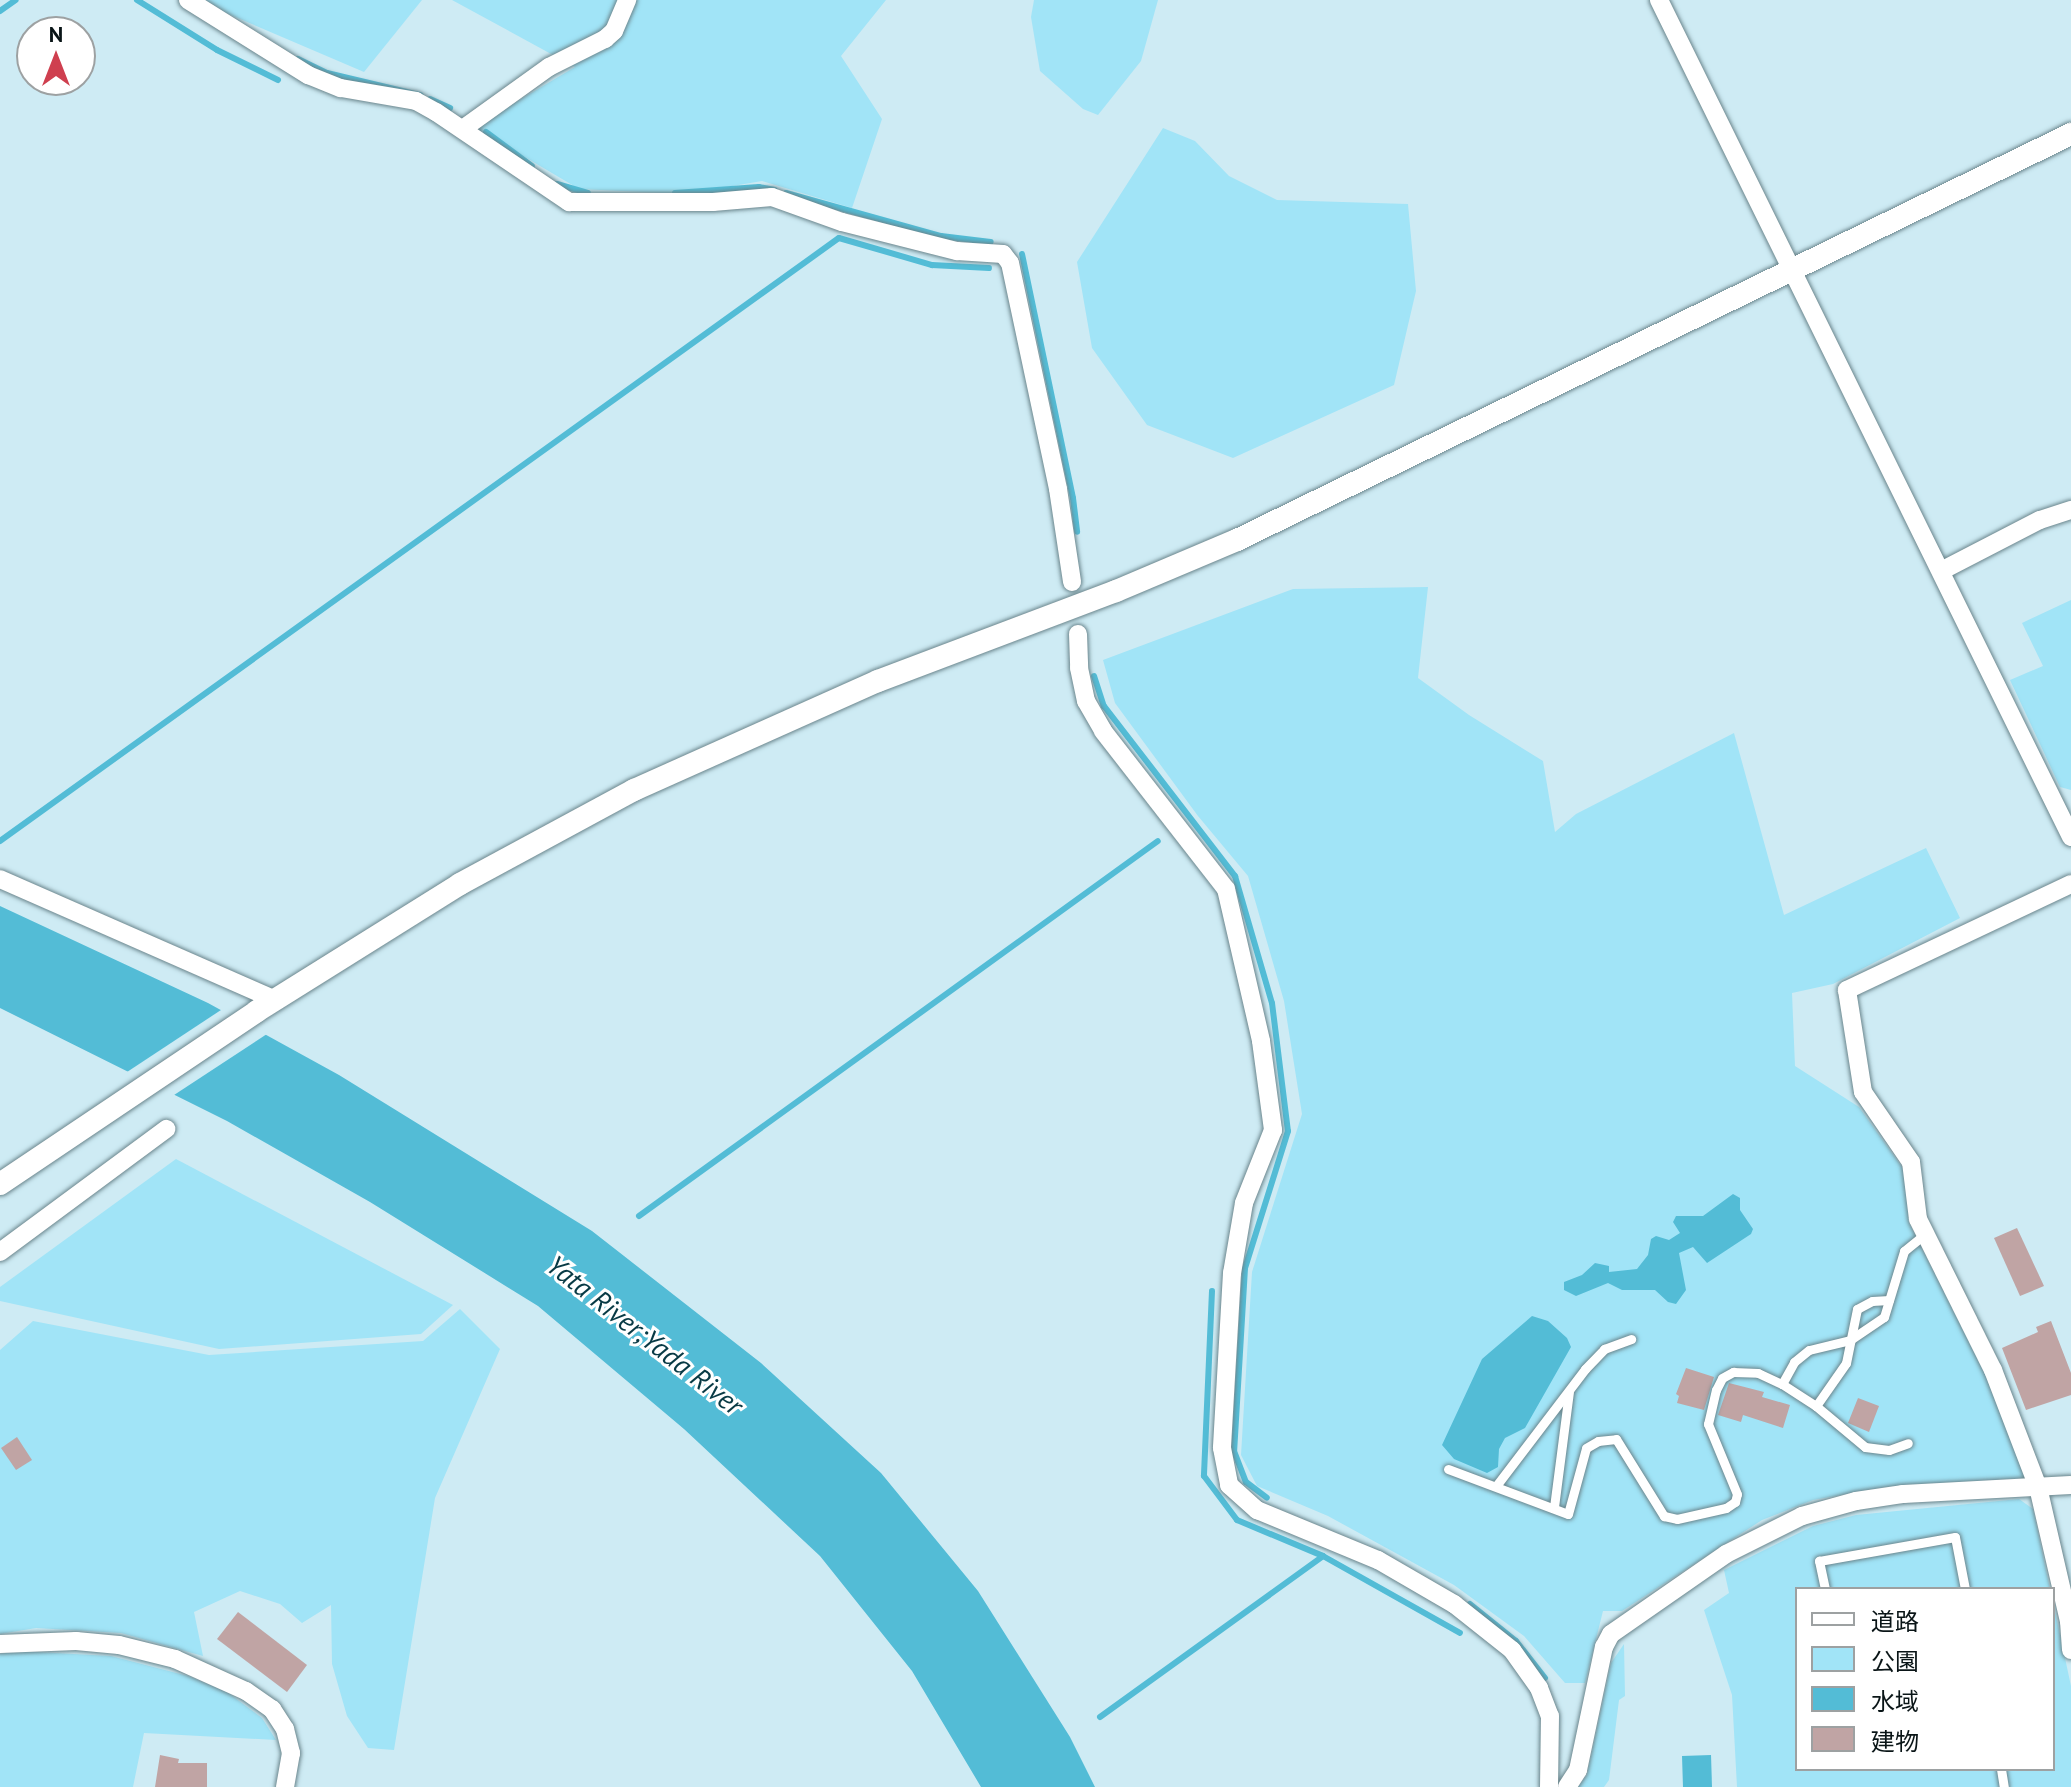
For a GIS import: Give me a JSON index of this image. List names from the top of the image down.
{
  "water": ["Yata River;Yada River"],
  "legend": [
    "道路",
    "公園",
    "水域",
    "建物"
  ],
  "north": "top"
}
